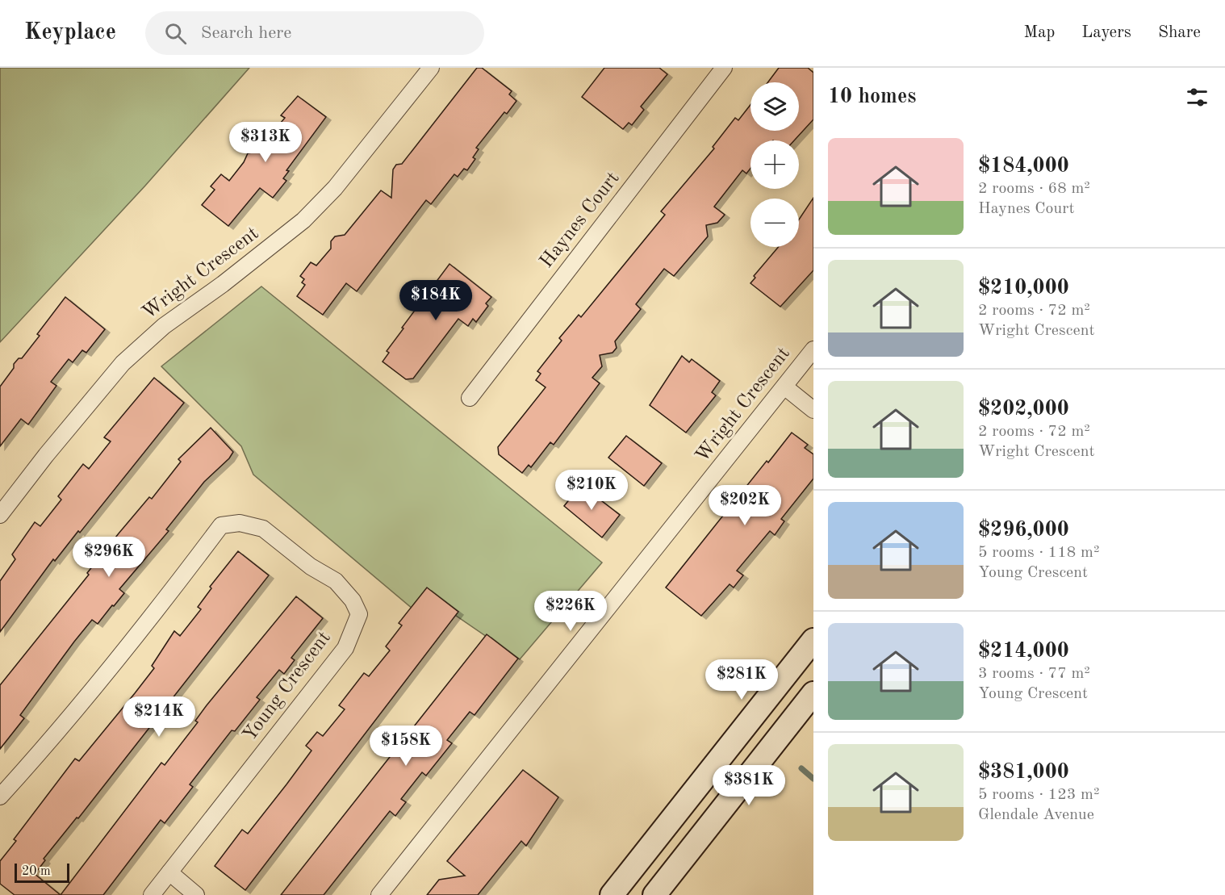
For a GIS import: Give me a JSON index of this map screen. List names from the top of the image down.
{
  "streets": {
    "street": ["Haynes Court", "Wright Crescent", "Young Crescent"]
  },
  "scale_bar": "20 m",
  "page": {
    "header": "Keyplace",
    "search": "Search here",
    "nav": ["Map", "Layers", "Share"],
    "heading": "10 homes",
    "map_buttons": ["+", "−"],
    "price": [
      "$313K",
      "$184K",
      "$210K",
      "$202K",
      "$296K",
      "$226K",
      "$281K",
      "$214K",
      "$158K",
      "$381K"
    ],
    "list": [
      {
        "name": "$184,000",
        "note": "2 rooms · 68 m² · Haynes Court"
      },
      {
        "name": "$210,000",
        "note": "2 rooms · 72 m² · Wright Crescent"
      },
      {
        "name": "$202,000",
        "note": "2 rooms · 72 m² · Wright Crescent"
      },
      {
        "name": "$296,000",
        "note": "5 rooms · 118 m² · Young Crescent"
      },
      {
        "name": "$214,000",
        "note": "3 rooms · 77 m² · Young Crescent"
      },
      {
        "name": "$381,000",
        "note": "5 rooms · 123 m² · Glendale Avenue"
      }
    ],
    "scale": "20 m"
  }
}
